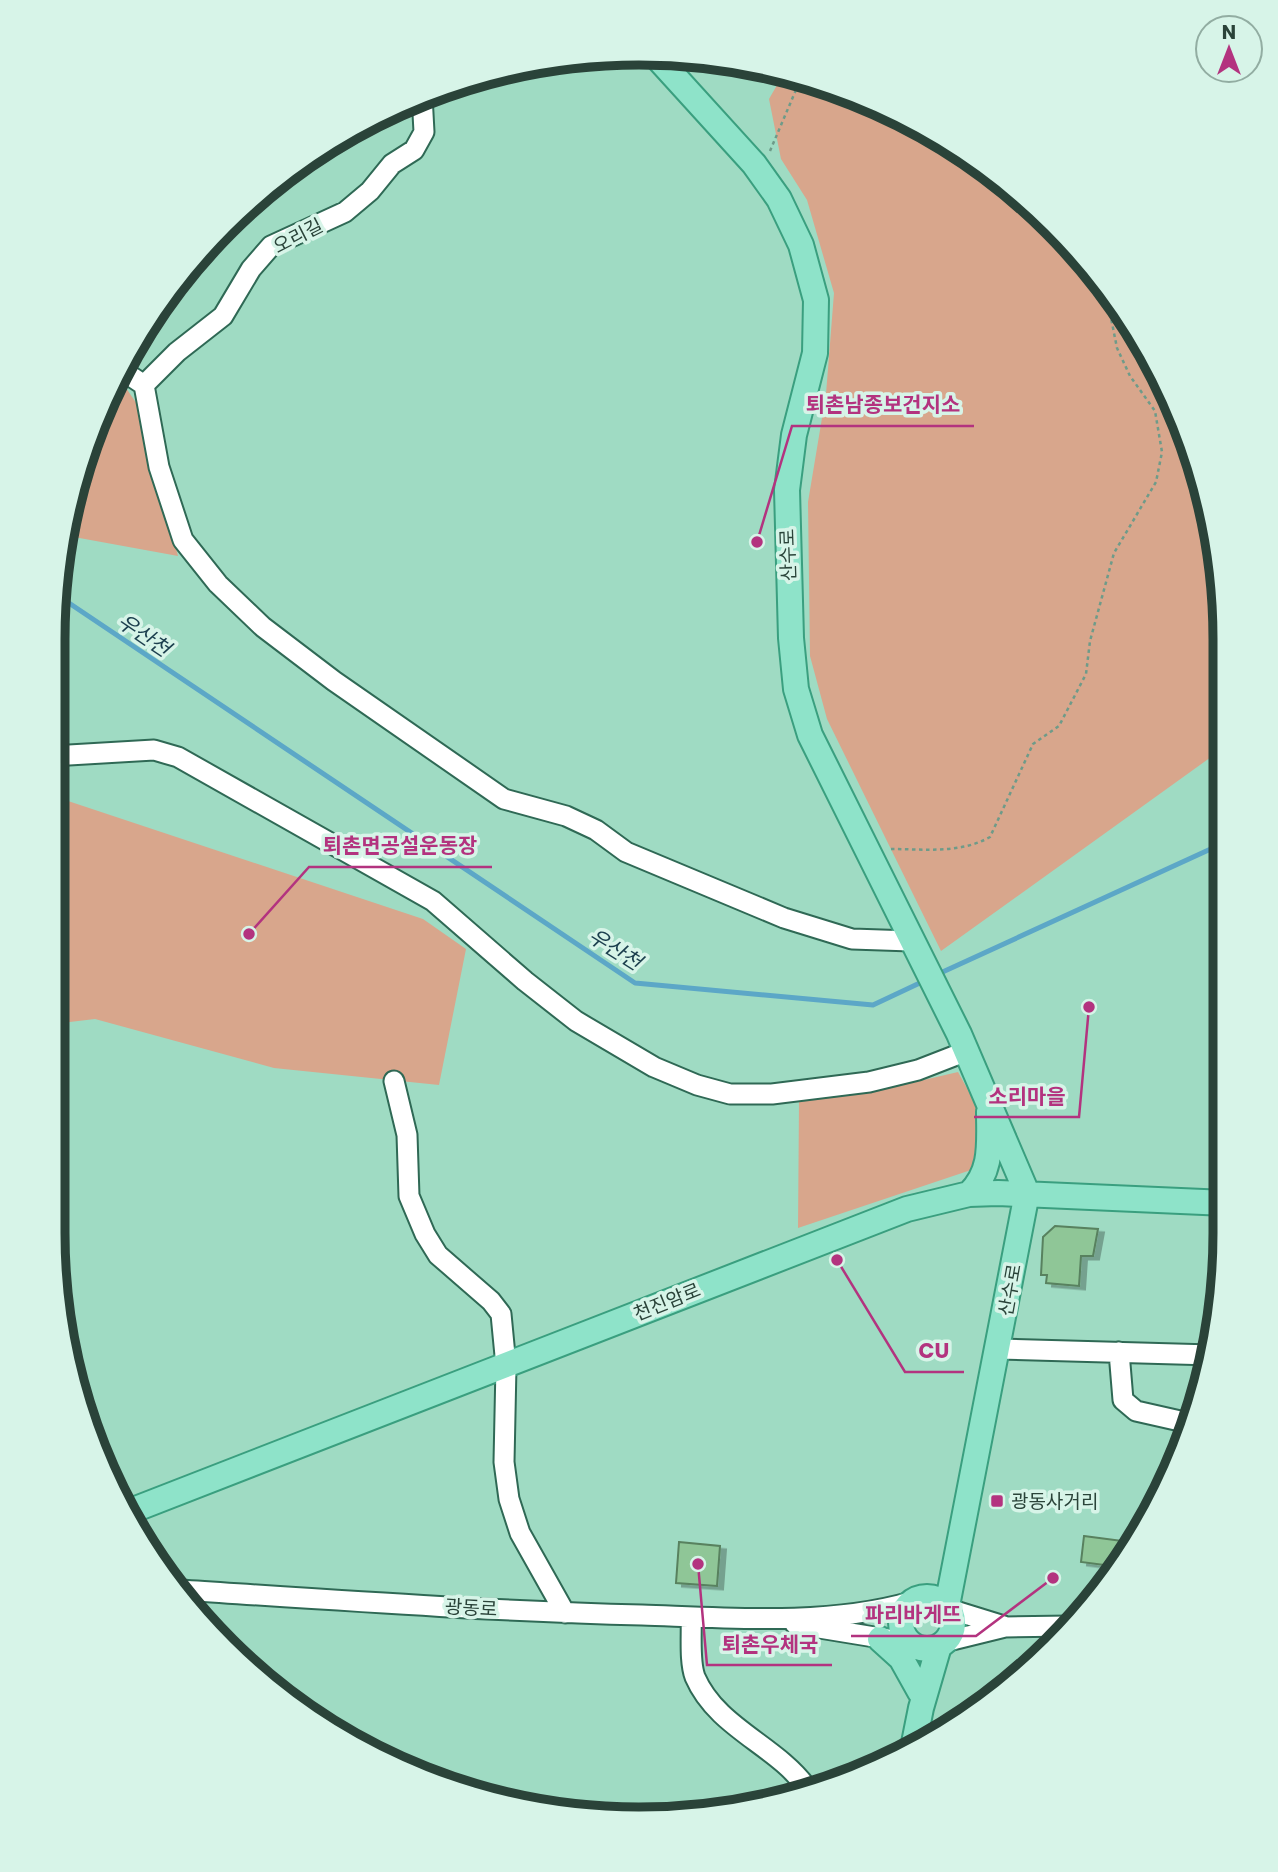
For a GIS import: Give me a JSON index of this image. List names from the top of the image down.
{
  "streets": {
    "main road": ["산수로", "천진암로"],
    "street": ["오리길", "광동로"]
  },
  "crossings": [
    ["산수로", "천진암로"]
  ],
  "water": ["우산천"],
  "places": {
    "other": [
      "퇴촌남종보건지소",
      "퇴촌면공설운동장",
      "소리마을",
      "CU",
      "퇴촌우체국",
      "파리바게뜨"
    ],
    "transit": ["광동사거리"]
  },
  "north": "top"
}
